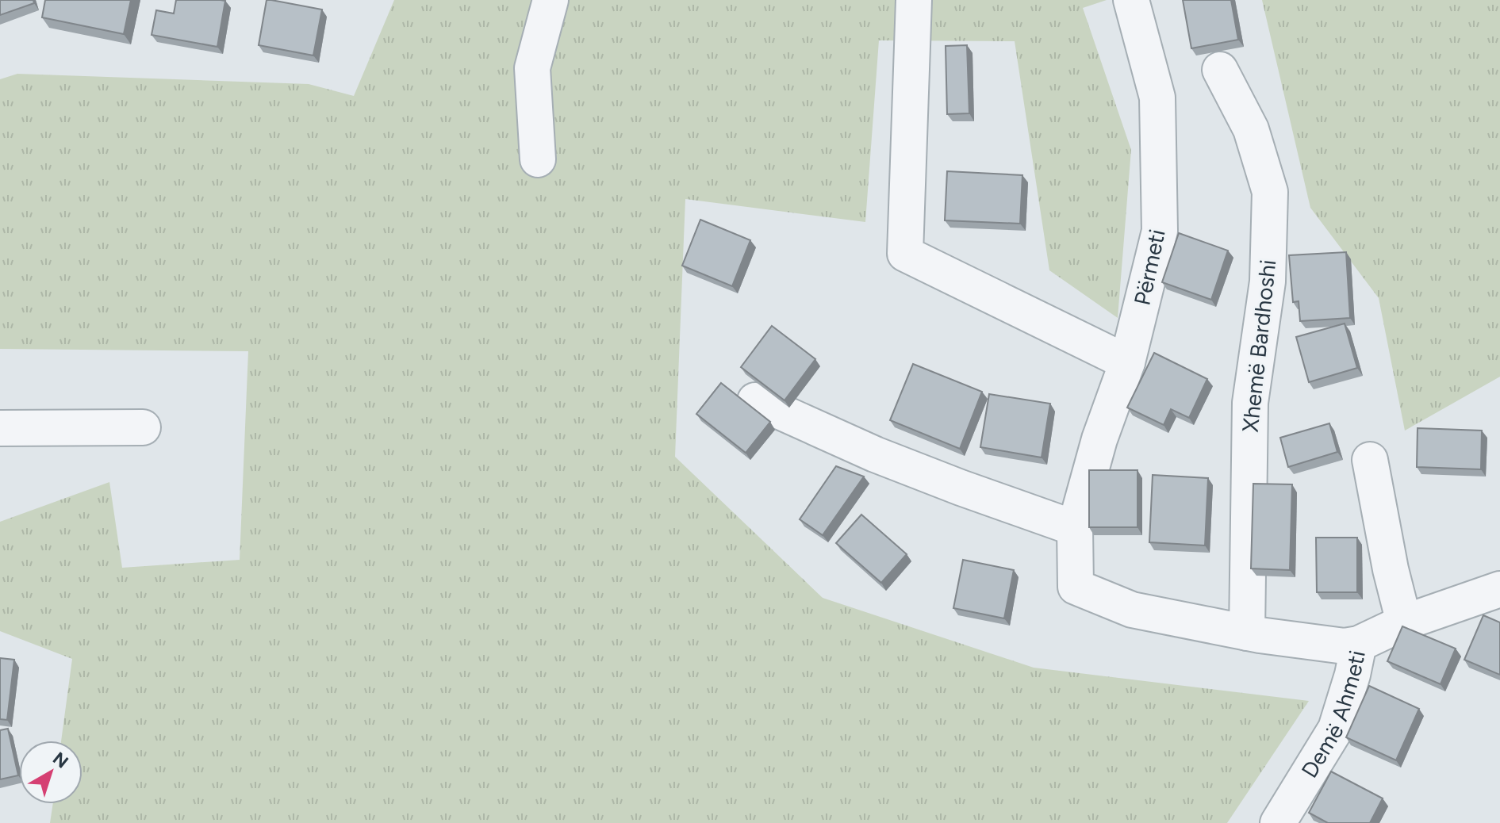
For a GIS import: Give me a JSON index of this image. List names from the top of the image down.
{
  "streets": {
    "street": ["Përmeti", "Xhemë Bardhoshi", "Demë Ahmeti"]
  },
  "crossings": [
    ["Përmeti", "Xhemë Bardhoshi"],
    ["Përmeti", "Demë Ahmeti"]
  ],
  "north": "top right"
}
